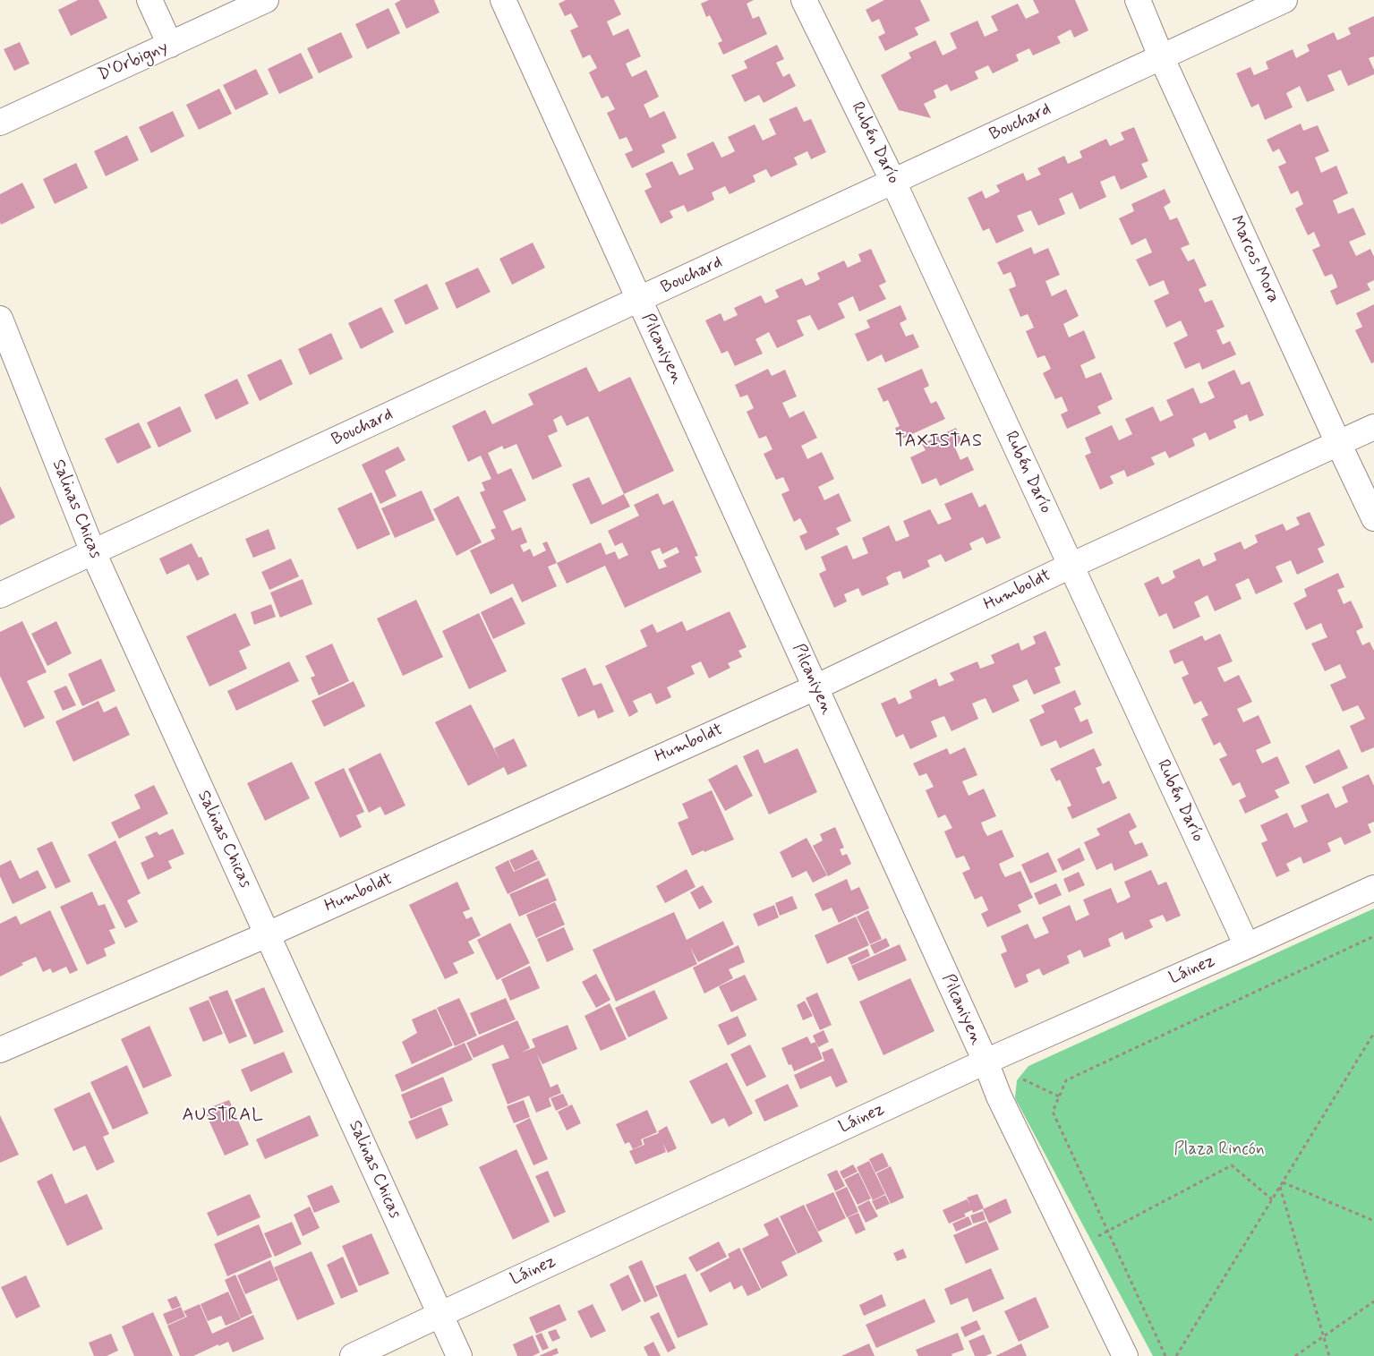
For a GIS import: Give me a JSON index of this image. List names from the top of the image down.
{
  "streets": {
    "street": [
      "D'Orbigny",
      "Bouchard",
      "Rubén Darío",
      "Marcos Mora",
      "Pilcaniyen",
      "Salinas Chicas",
      "Humboldt",
      "Láinez"
    ]
  },
  "crossings": [
    ["Bouchard", "Rubén Darío"],
    ["Bouchard", "Marcos Mora"],
    ["Bouchard", "Pilcaniyen"],
    ["Bouchard", "Salinas Chicas"],
    ["Rubén Darío", "Humboldt"],
    ["Rubén Darío", "Láinez"],
    ["Marcos Mora", "Humboldt"],
    ["Pilcaniyen", "Humboldt"],
    ["Pilcaniyen", "Láinez"],
    ["Salinas Chicas", "Humboldt"],
    ["Salinas Chicas", "Láinez"]
  ],
  "districts": ["TAXISTAS", "AUSTRAL"],
  "parks": ["Plaza Rincón"]
}
